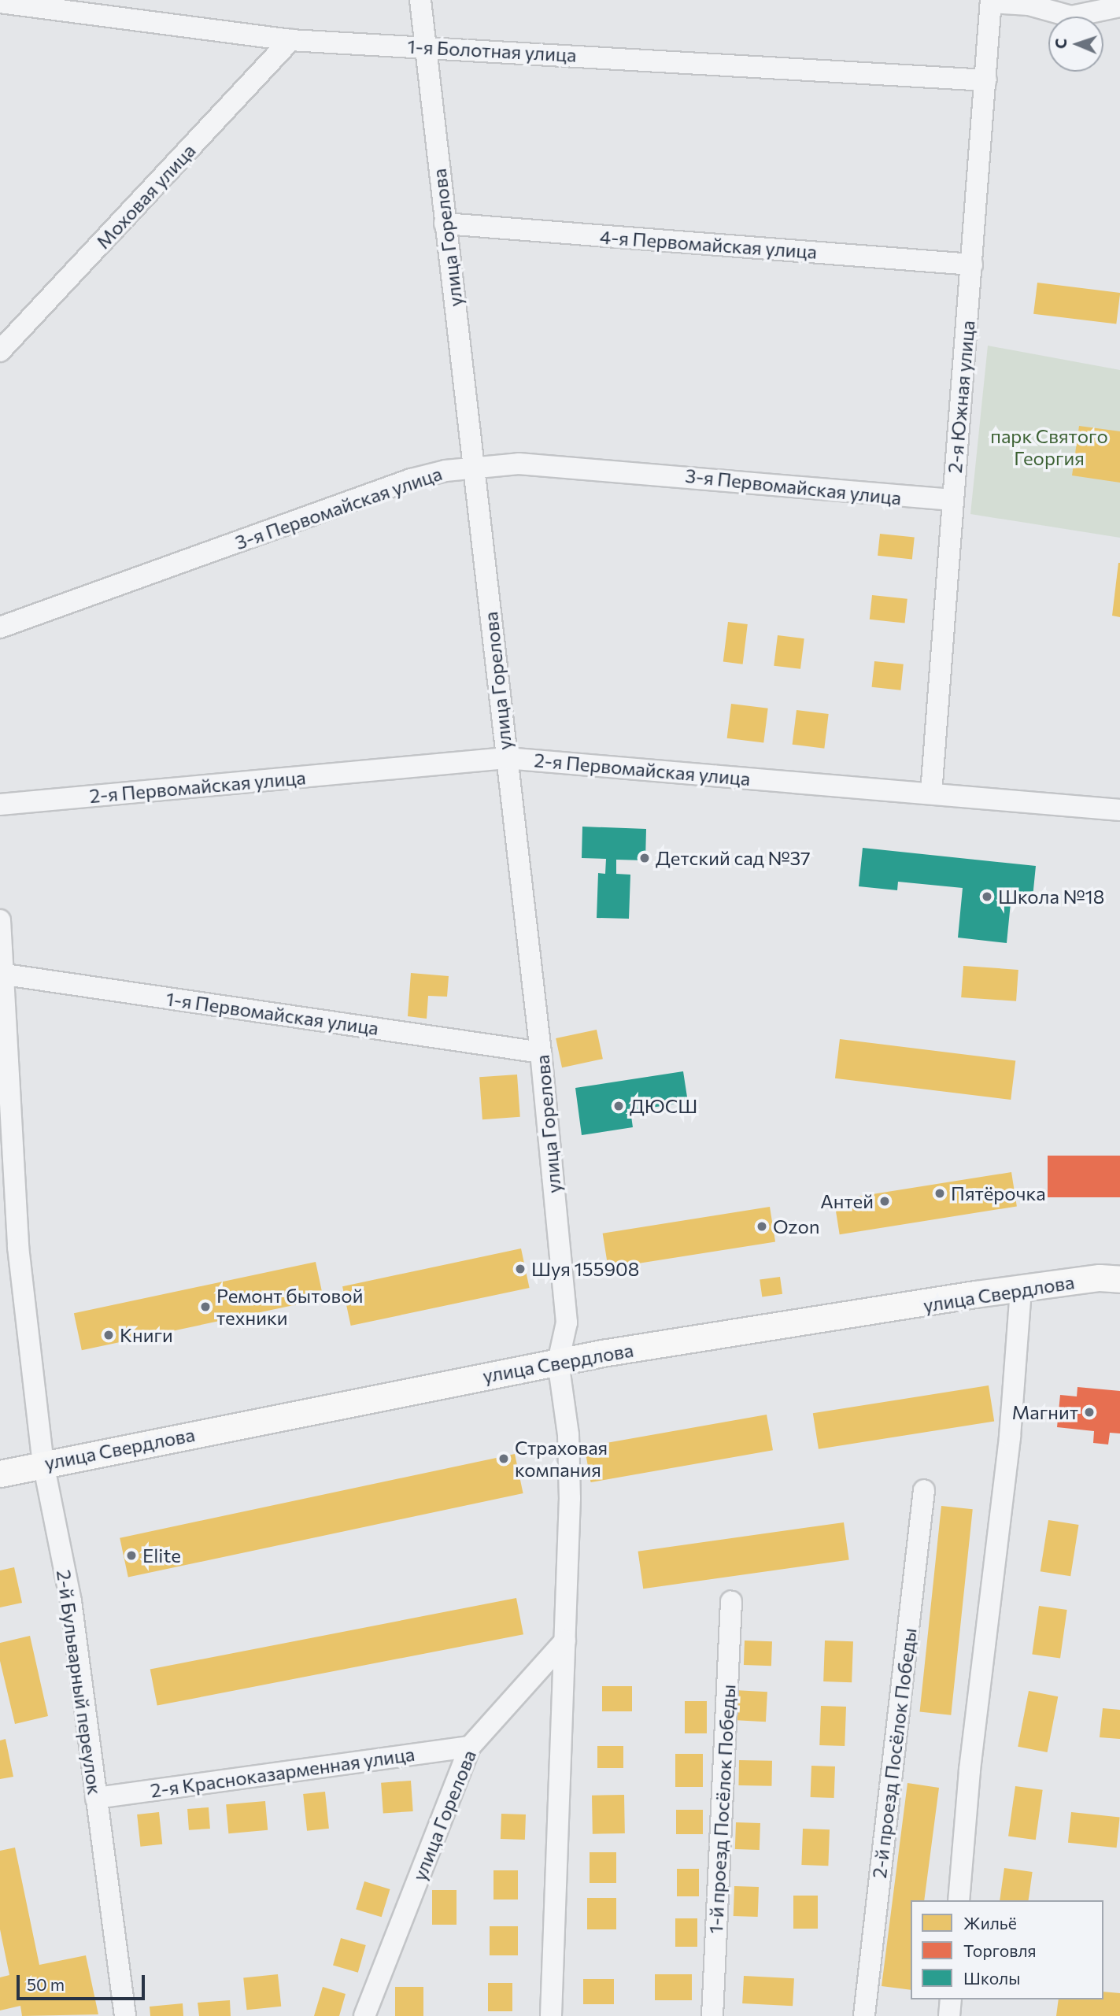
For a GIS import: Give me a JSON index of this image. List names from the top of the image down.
{
  "streets": {
    "main road": ["улица Свердлова"],
    "street": [
      "1-я Болотная улица",
      "Моховая улица",
      "улица Горелова",
      "4-я Первомайская улица",
      "2-я Южная улица",
      "3-я Первомайская улица",
      "2-я Первомайская улица",
      "1-я Первомайская улица",
      "2-й Бульварный переулок",
      "2-й проезд Посёлок Победы",
      "2-я Красноказарменная улица",
      "1-й проезд Посёлок Победы"
    ]
  },
  "crossings": [
    ["1-я Болотная улица", "Моховая улица"],
    ["1-я Болотная улица", "улица Горелова"],
    ["1-я Болотная улица", "2-я Южная улица"],
    ["улица Горелова", "4-я Первомайская улица"],
    ["улица Горелова", "3-я Первомайская улица"],
    ["улица Горелова", "2-я Первомайская улица"],
    ["улица Горелова", "1-я Первомайская улица"],
    ["улица Горелова", "улица Свердлова"],
    ["улица Горелова", "2-я Красноказарменная улица"],
    ["4-я Первомайская улица", "2-я Южная улица"],
    ["2-я Южная улица", "3-я Первомайская улица"],
    ["2-я Южная улица", "2-я Первомайская улица"],
    ["1-я Первомайская улица", "2-й Бульварный переулок"],
    ["улица Свердлова", "2-й Бульварный переулок"],
    ["2-й Бульварный переулок", "2-я Красноказарменная улица"]
  ],
  "parks": ["парк Святого Георгия"],
  "places": [
    "Детский сад №37",
    "Школа №18",
    "ДЮСШ",
    "Пятёрочка",
    "Антей",
    "Ozon",
    "Шуя 155908",
    "Ремонт бытовой техники",
    "Книги",
    "Магнит",
    "Страховая компания",
    "Elite"
  ],
  "legend": ["Жильё", "Торговля", "Школы"],
  "scale_bar": "50 m",
  "north": "left"
}
